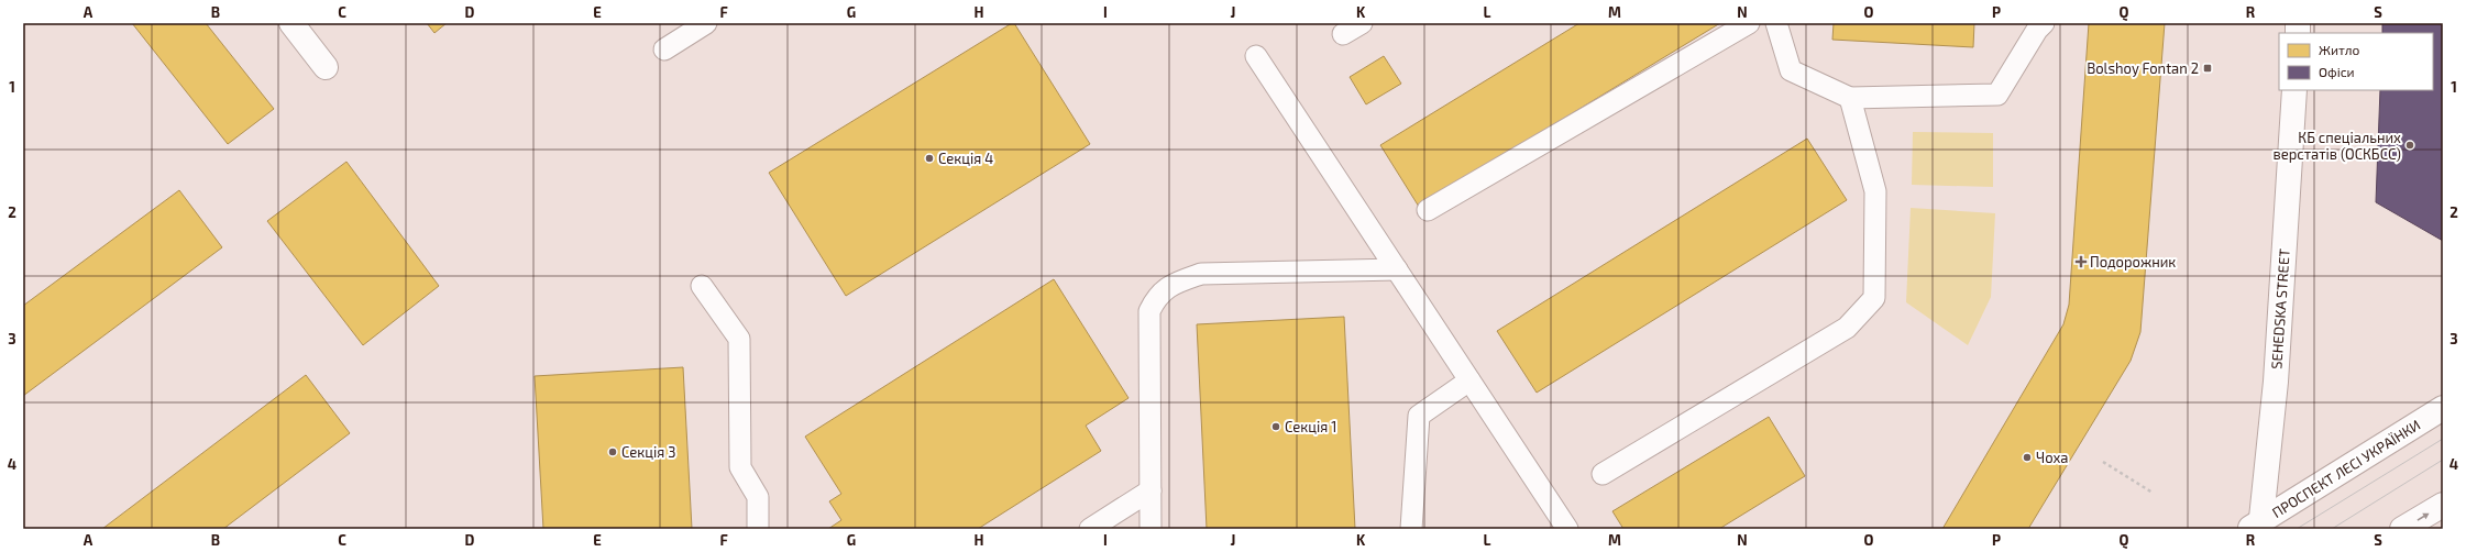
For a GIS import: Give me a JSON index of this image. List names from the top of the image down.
{
  "streets": {
    "main road": ["SEHEDSKA STREET", "ПРОСПЕКТ ЛЕСІ УКРАЇНКИ"]
  },
  "crossings": [
    ["SEHEDSKA STREET", "ПРОСПЕКТ ЛЕСІ УКРАЇНКИ"]
  ],
  "places": {
    "transit": ["Bolshoy Fontan 2"],
    "other": [
      "КБ спеціальних верстатів (ОСКБСС)",
      "Секція 4",
      "Секція 1",
      "Секція 3",
      "Чоха"
    ],
    "health": ["Подорожник"]
  },
  "legend": ["Житло", "Офіси"],
  "grid": {
    "columns": [
      "A",
      "B",
      "C",
      "D",
      "E",
      "F",
      "G",
      "H",
      "I",
      "J",
      "K",
      "L",
      "M",
      "N",
      "O",
      "P",
      "Q",
      "R",
      "S"
    ],
    "rows": [
      "1",
      "2",
      "3",
      "4"
    ]
  }
}
